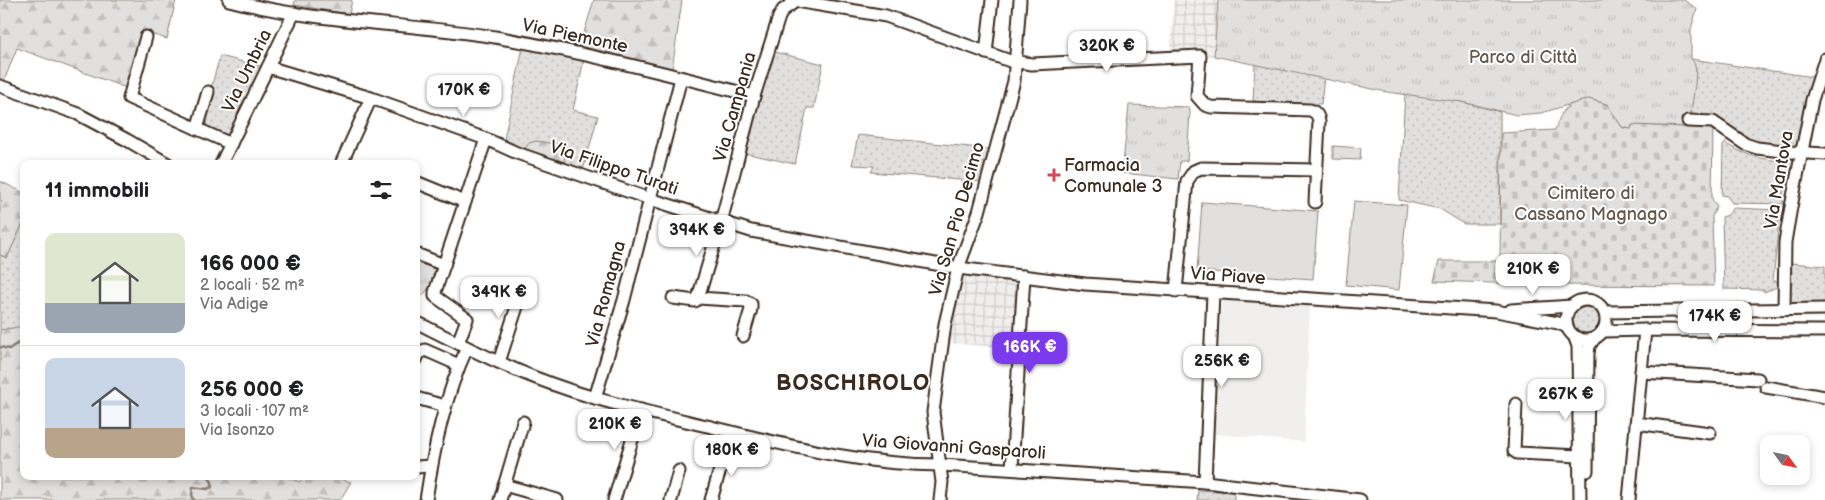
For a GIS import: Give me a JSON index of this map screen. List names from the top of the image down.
{
  "streets": {
    "street": [
      "Via Piemonte",
      "Via Umbria",
      "Via Campania",
      "Via Filippo Turati",
      "Via Mantova",
      "Via San Pio Decimo",
      "Via Piave",
      "Via Romagna",
      "Via Giovanni Gasparoli"
    ]
  },
  "crossings": [
    ["Via Piemonte", "Via Umbria"],
    ["Via Piemonte", "Via Campania"],
    ["Via Piemonte", "Via Romagna"],
    ["Via Umbria", "Via Filippo Turati"],
    ["Via Campania", "Via Filippo Turati"],
    ["Via Filippo Turati", "Via San Pio Decimo"],
    ["Via Filippo Turati", "Via Piave"],
    ["Via Filippo Turati", "Via Romagna"],
    ["Via San Pio Decimo", "Via Piave"],
    ["Via San Pio Decimo", "Via Giovanni Gasparoli"],
    ["Via Romagna", "Via Giovanni Gasparoli"]
  ],
  "districts": ["BOSCHIROLO"],
  "parks": ["Parco di Città", "Cimitero di Cassano Magnago"],
  "places": {
    "health": ["Farmacia Comunale 3"]
  },
  "north": "bottom right",
  "page": {
    "price": [
      "320K €",
      "170K €",
      "394K €",
      "210K €",
      "349K €",
      "174K €",
      "166K €",
      "256K €",
      "267K €",
      "210K €",
      "180K €"
    ],
    "heading": "11 immobili",
    "list": [
      {
        "name": "166 000 €",
        "note": "2 locali · 52 m² · Via Adige"
      },
      {
        "name": "256 000 €",
        "note": "3 locali · 107 m² · Via Isonzo"
      }
    ]
  }
}
